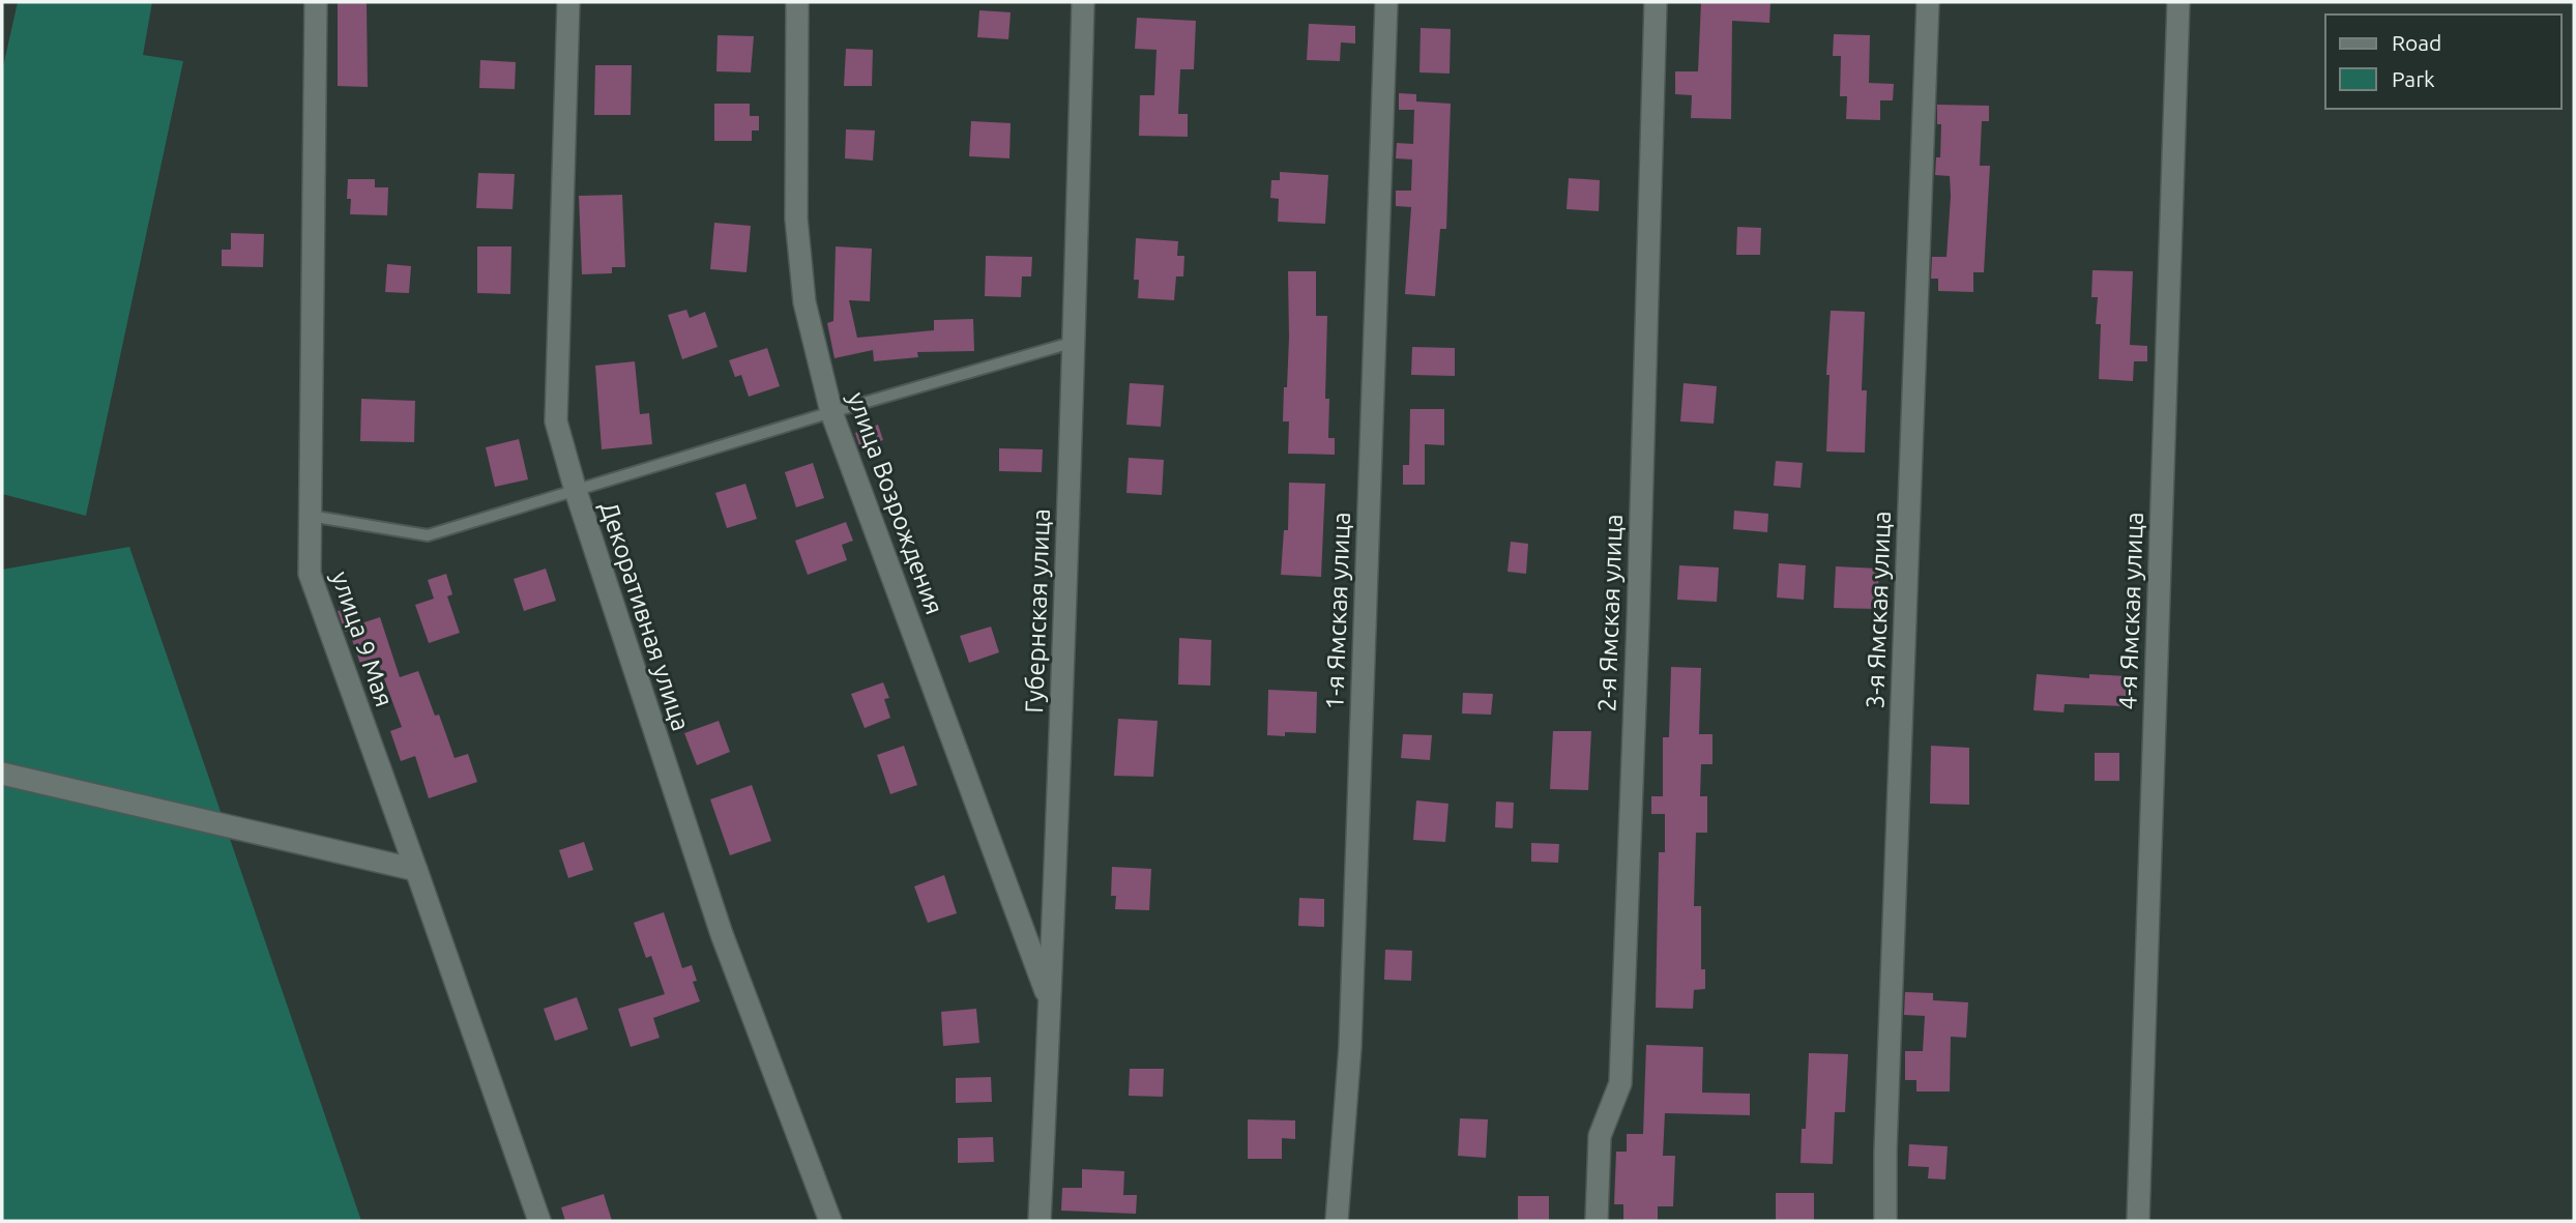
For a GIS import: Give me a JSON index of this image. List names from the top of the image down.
{
  "streets": {
    "street": [
      "улица Возрождения",
      "3-я Ямская улица",
      "Губернская улица",
      "1-я Ямская улица",
      "4-я Ямская улица",
      "2-я Ямская улица",
      "Декоративная улица",
      "улица 9 Мая"
    ]
  },
  "crossings": [
    ["улица Возрождения", "Губернская улица"]
  ],
  "legend": ["Road", "Park"]
}
